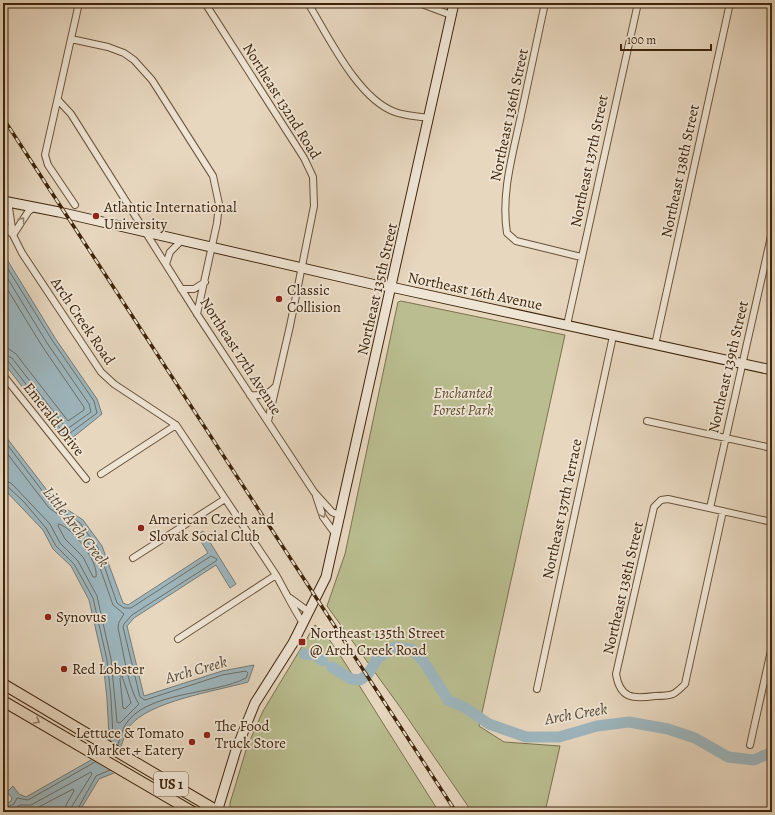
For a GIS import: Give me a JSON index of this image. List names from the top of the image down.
{
  "streets": {
    "main road": ["Northeast 135th Street", "Northeast 16th Avenue", "US 1"],
    "street": [
      "Northeast 132nd Road",
      "Northeast 136th Street",
      "Northeast 137th Street",
      "Northeast 138th Street",
      "Arch Creek Road",
      "Northeast 17th Avenue",
      "Northeast 139th Street",
      "Emerald Drive",
      "Northeast 137th Terrace"
    ]
  },
  "crossings": [
    ["Northeast 132nd Road", "Northeast 16th Avenue"],
    ["Northeast 132nd Road", "Northeast 17th Avenue"],
    ["Northeast 136th Street", "Northeast 137th Street"],
    ["Northeast 137th Street", "Northeast 16th Avenue"],
    ["Northeast 138th Street", "Northeast 16th Avenue"],
    ["Northeast 138th Street", "Northeast 139th Street"],
    ["Northeast 135th Street", "Northeast 16th Avenue"],
    ["Northeast 135th Street", "Arch Creek Road"],
    ["Northeast 135th Street", "Northeast 17th Avenue"],
    ["Northeast 135th Street", "US 1"],
    ["Northeast 16th Avenue", "Arch Creek Road"],
    ["Northeast 16th Avenue", "Northeast 17th Avenue"],
    ["Northeast 16th Avenue", "Northeast 139th Street"],
    ["Northeast 16th Avenue", "Northeast 137th Terrace"]
  ],
  "water": ["Little Arch Creek", "Arch Creek"],
  "parks": ["Enchanted Forest Park"],
  "places": {
    "other": [
      "Atlantic International University",
      "Classic Collision",
      "American Czech and Slovak Social Club",
      "Synovus",
      "Red Lobster",
      "The Food Truck Store",
      "Lettuce & Tomato Market + Eatery"
    ],
    "transit": ["Northeast 135th Street @ Arch Creek Road"]
  },
  "scale_bar": "100 m"
}
